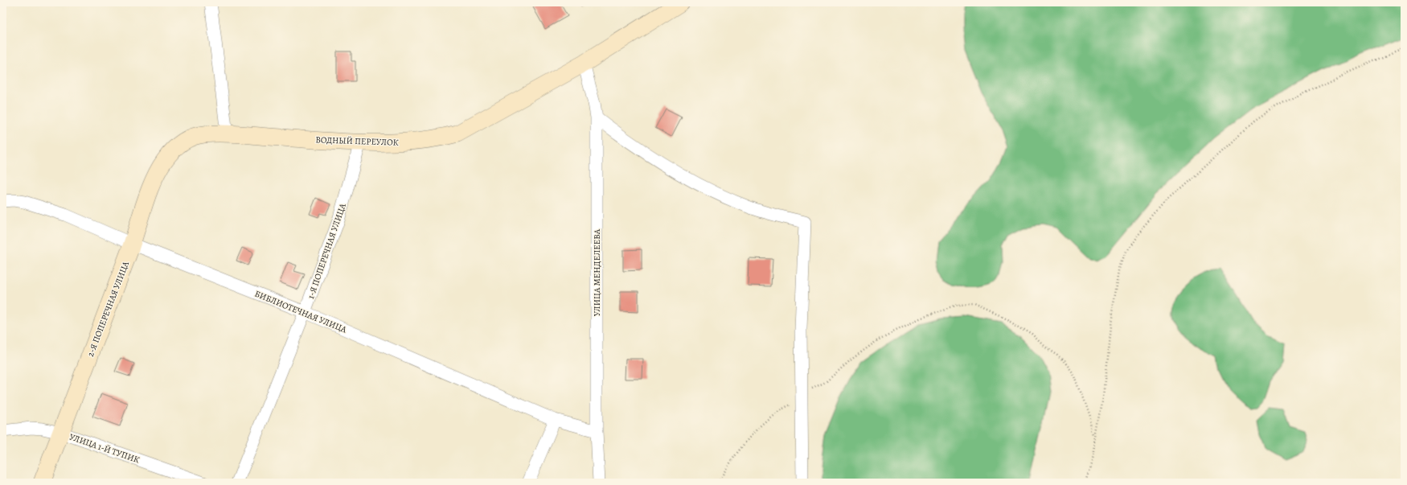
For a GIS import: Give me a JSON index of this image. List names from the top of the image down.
{
  "streets": {
    "street": [
      "ВОДНЫЙ ПЕРЕУЛОК",
      "1-Я ПОПЕРЕЧНАЯ УЛИЦА",
      "УЛИЦА МЕНДЕЛЕЕВА",
      "2-Я ПОПЕРЕЧНАЯ УЛИЦА",
      "БИБЛИОТЕЧНАЯ УЛИЦА",
      "УЛИЦА 1-Й ТУПИК"
    ]
  },
  "crossings": [
    ["ВОДНЫЙ ПЕРЕУЛОК", "1-Я ПОПЕРЕЧНАЯ УЛИЦА"],
    ["ВОДНЫЙ ПЕРЕУЛОК", "УЛИЦА МЕНДЕЛЕЕВА"],
    ["ВОДНЫЙ ПЕРЕУЛОК", "2-Я ПОПЕРЕЧНАЯ УЛИЦА"],
    ["1-Я ПОПЕРЕЧНАЯ УЛИЦА", "БИБЛИОТЕЧНАЯ УЛИЦА"],
    ["УЛИЦА МЕНДЕЛЕЕВА", "БИБЛИОТЕЧНАЯ УЛИЦА"],
    ["2-Я ПОПЕРЕЧНАЯ УЛИЦА", "БИБЛИОТЕЧНАЯ УЛИЦА"],
    ["2-Я ПОПЕРЕЧНАЯ УЛИЦА", "УЛИЦА 1-Й ТУПИК"]
  ]
}
